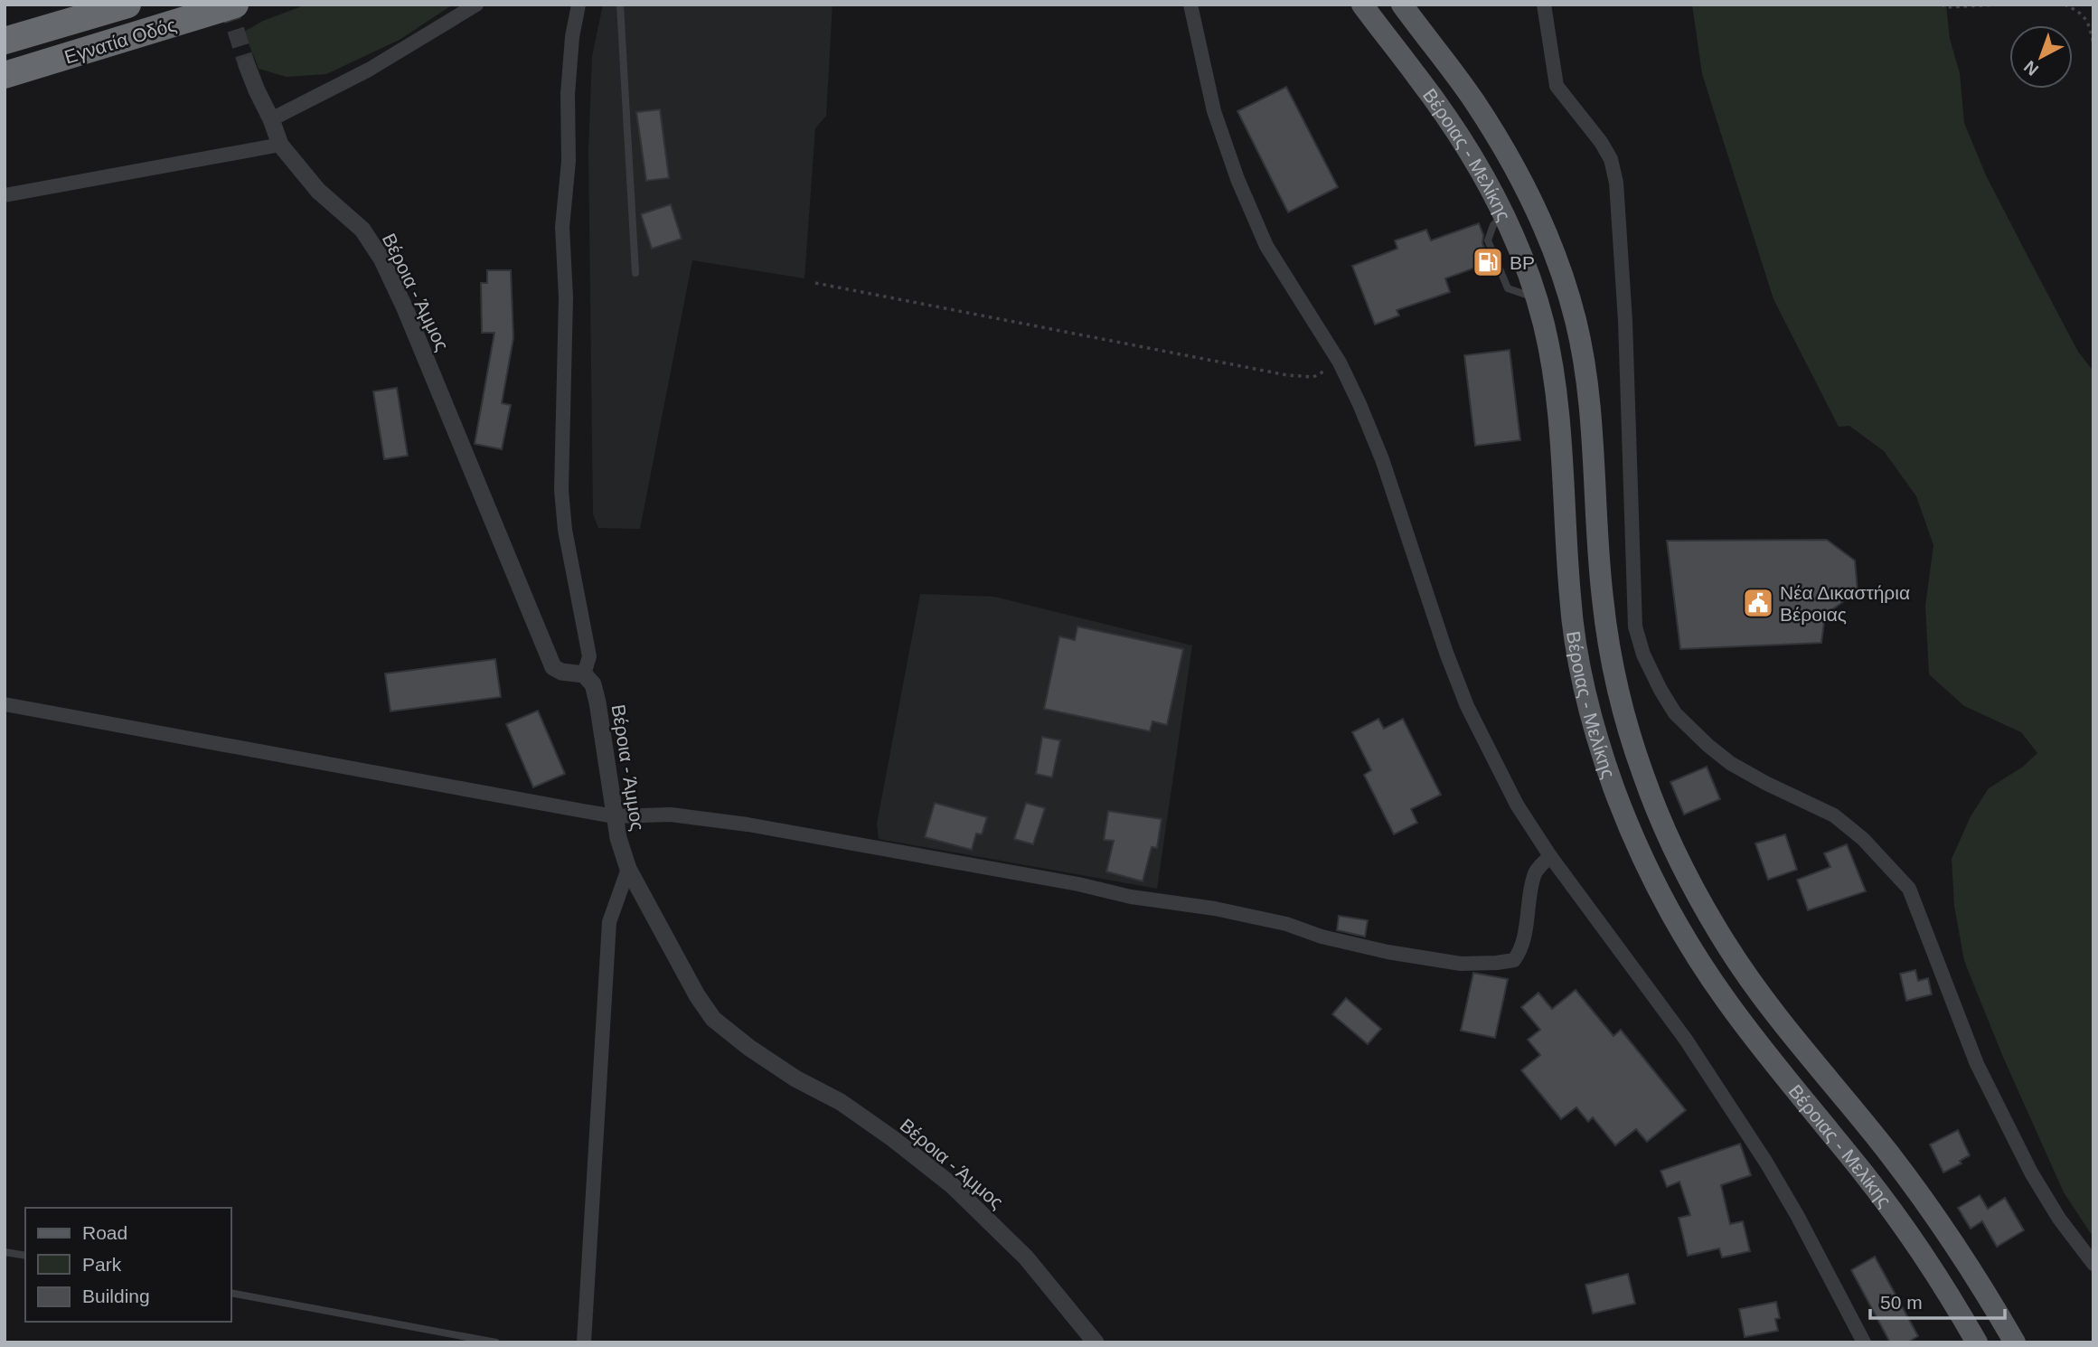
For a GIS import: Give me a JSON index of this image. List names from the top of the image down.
{
  "streets": {
    "highway": ["Εγνατία Οδός"],
    "main road": ["Βέροιας - Μελίκης"],
    "street": ["Βέροια - Άμμος"]
  },
  "places": {
    "fuel station": ["BP"],
    "public building": ["Νέα Δικαστήρια Βέροιας"]
  },
  "legend": ["Road", "Park", "Building"],
  "scale_bar": "50 m",
  "north": "bottom left"
}
